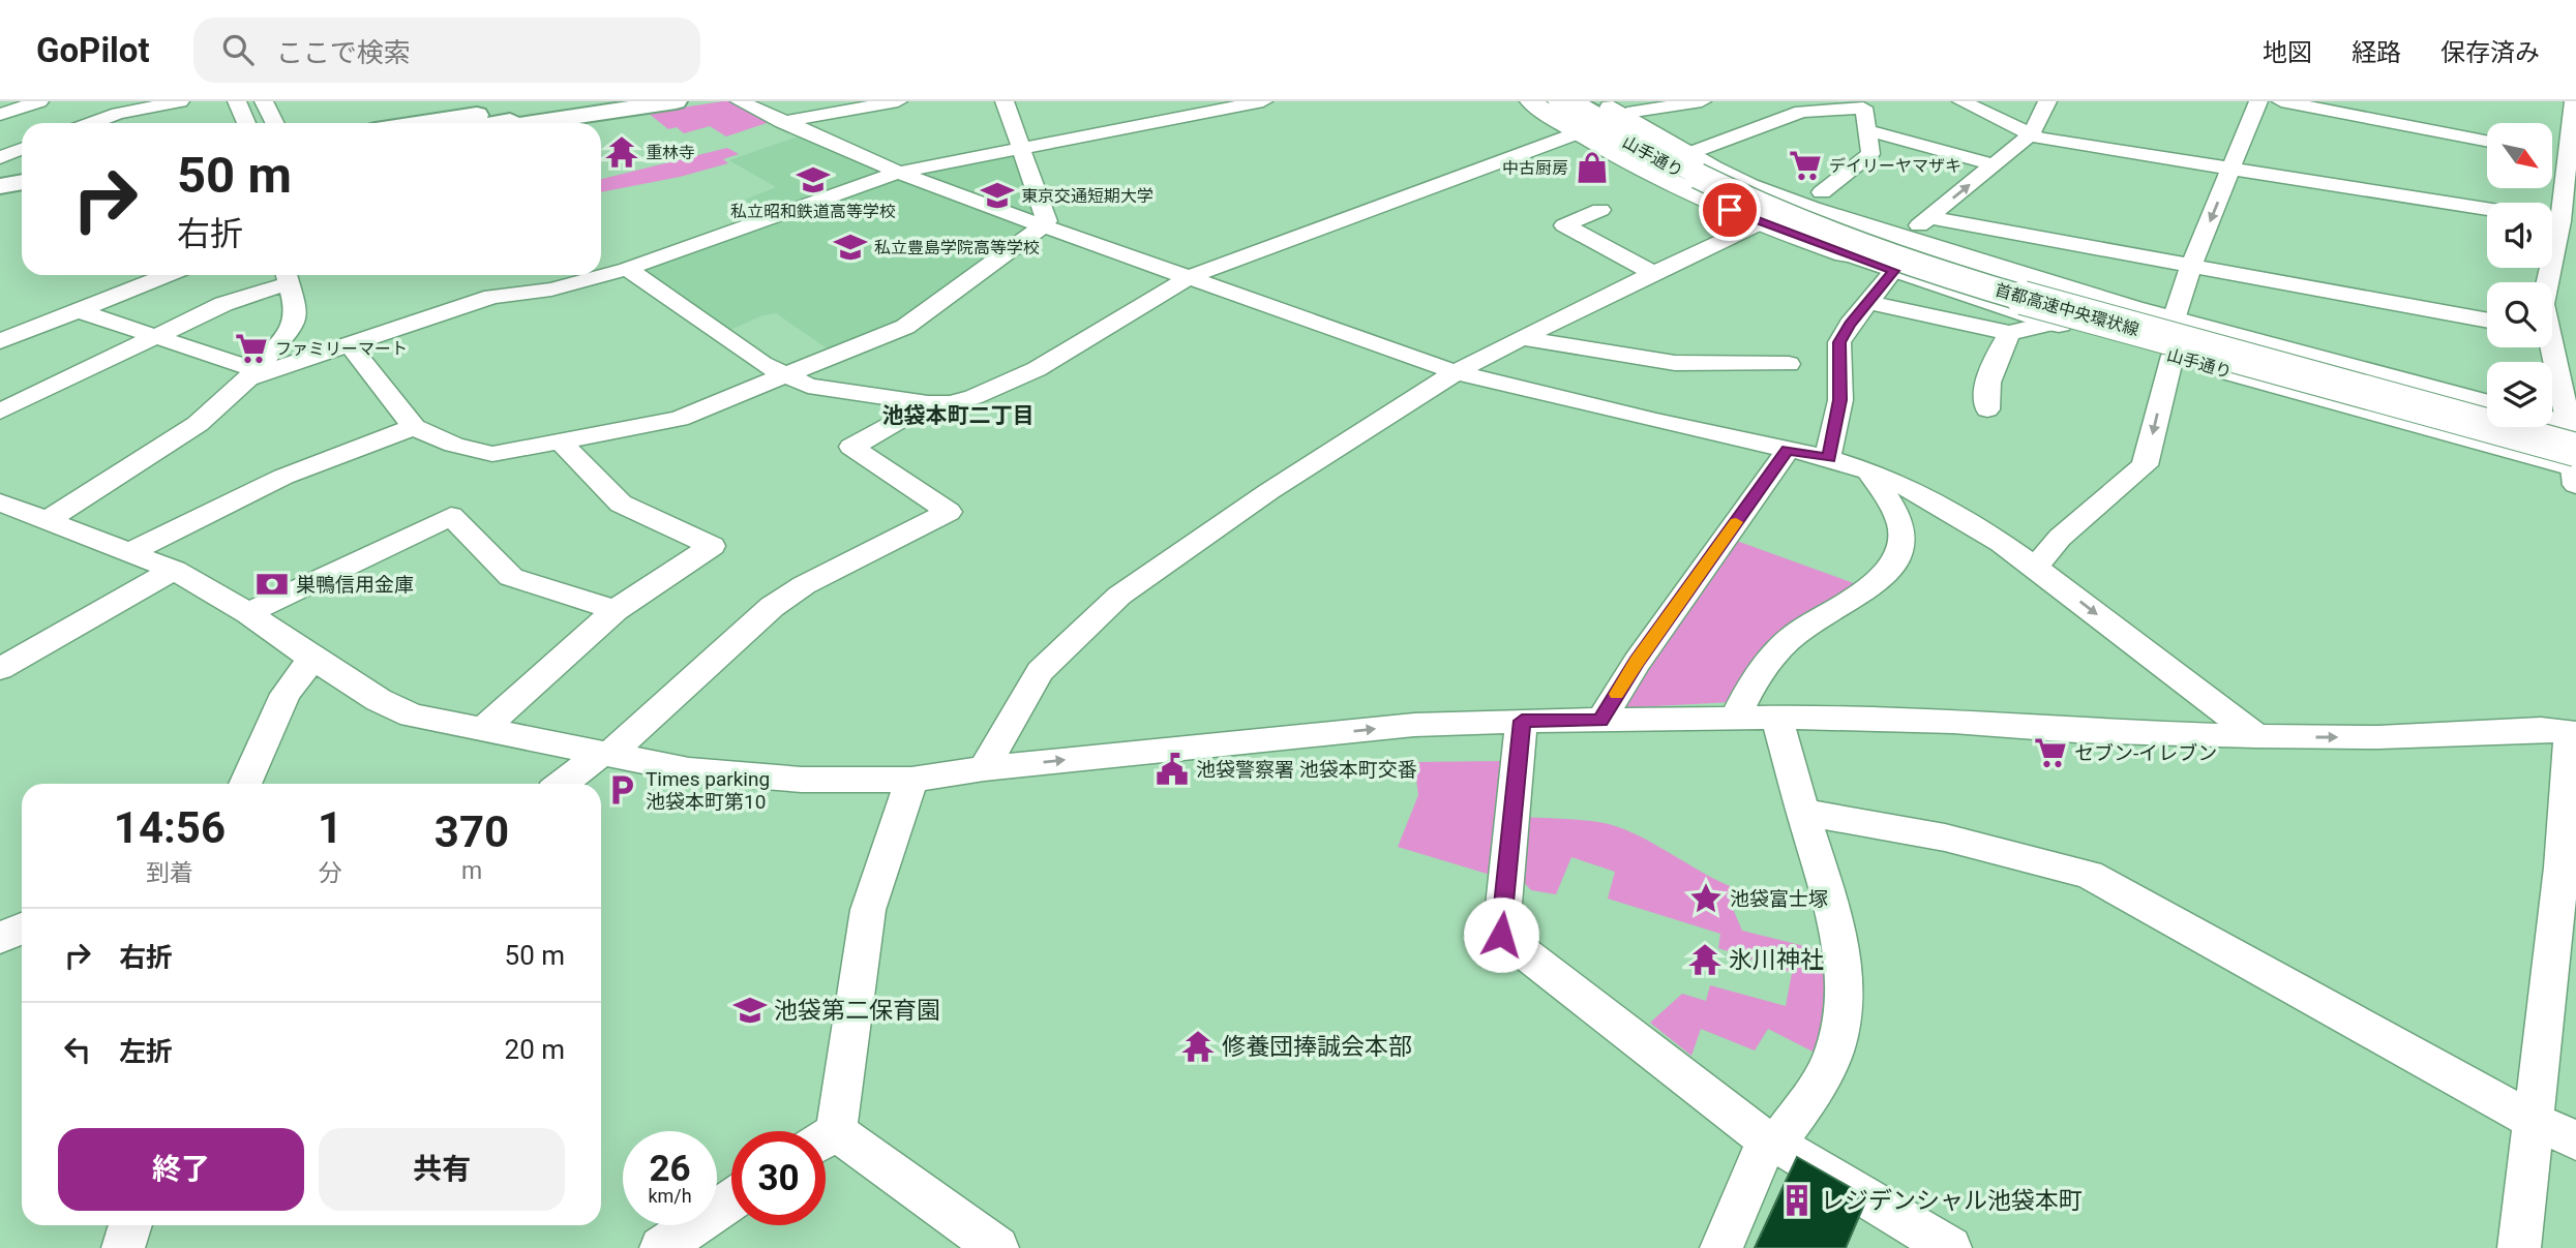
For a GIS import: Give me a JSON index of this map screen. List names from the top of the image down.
{
  "streets": {
    "highway": ["首都高速中央環状線"],
    "main road": ["山手通り"]
  },
  "crossings": [
    ["山手通り", "首都高速中央環状線"]
  ],
  "districts": ["池袋本町二丁目"],
  "places": {
    "temple": ["重林寺", "氷川神社", "修養団捧誠会本部"],
    "supermarket": ["デイリーヤマザキ", "ファミリーマート", "セブン-イレブン"],
    "shop": ["中古厨房"],
    "school or university": [
      "私立昭和鉄道高等学校",
      "東京交通短期大学",
      "私立豊島学院高等学校",
      "池袋第二保育園"
    ],
    "bank": ["巣鴨信用金庫"],
    "public building": ["池袋警察署 池袋本町交番"],
    "parking": ["Times parking 池袋本町第10"],
    "place": ["池袋富士塚"],
    "building": ["レジデンシャル池袋本町"]
  },
  "north": "bottom right",
  "page": {
    "header": "GoPilot",
    "search": "ここで検索",
    "nav": ["地図", "経路", "保存済み"],
    "turn": ["50 m", "右折"],
    "eta": [
      "14:56",
      "到着",
      "1",
      "分",
      "370",
      "m"
    ],
    "list": [
      {
        "name": "右折",
        "value": "50 m"
      },
      {
        "name": "左折",
        "value": "20 m"
      }
    ],
    "buttons": ["終了", "共有"],
    "speed": "26 km/h",
    "limit": "30"
  }
}
